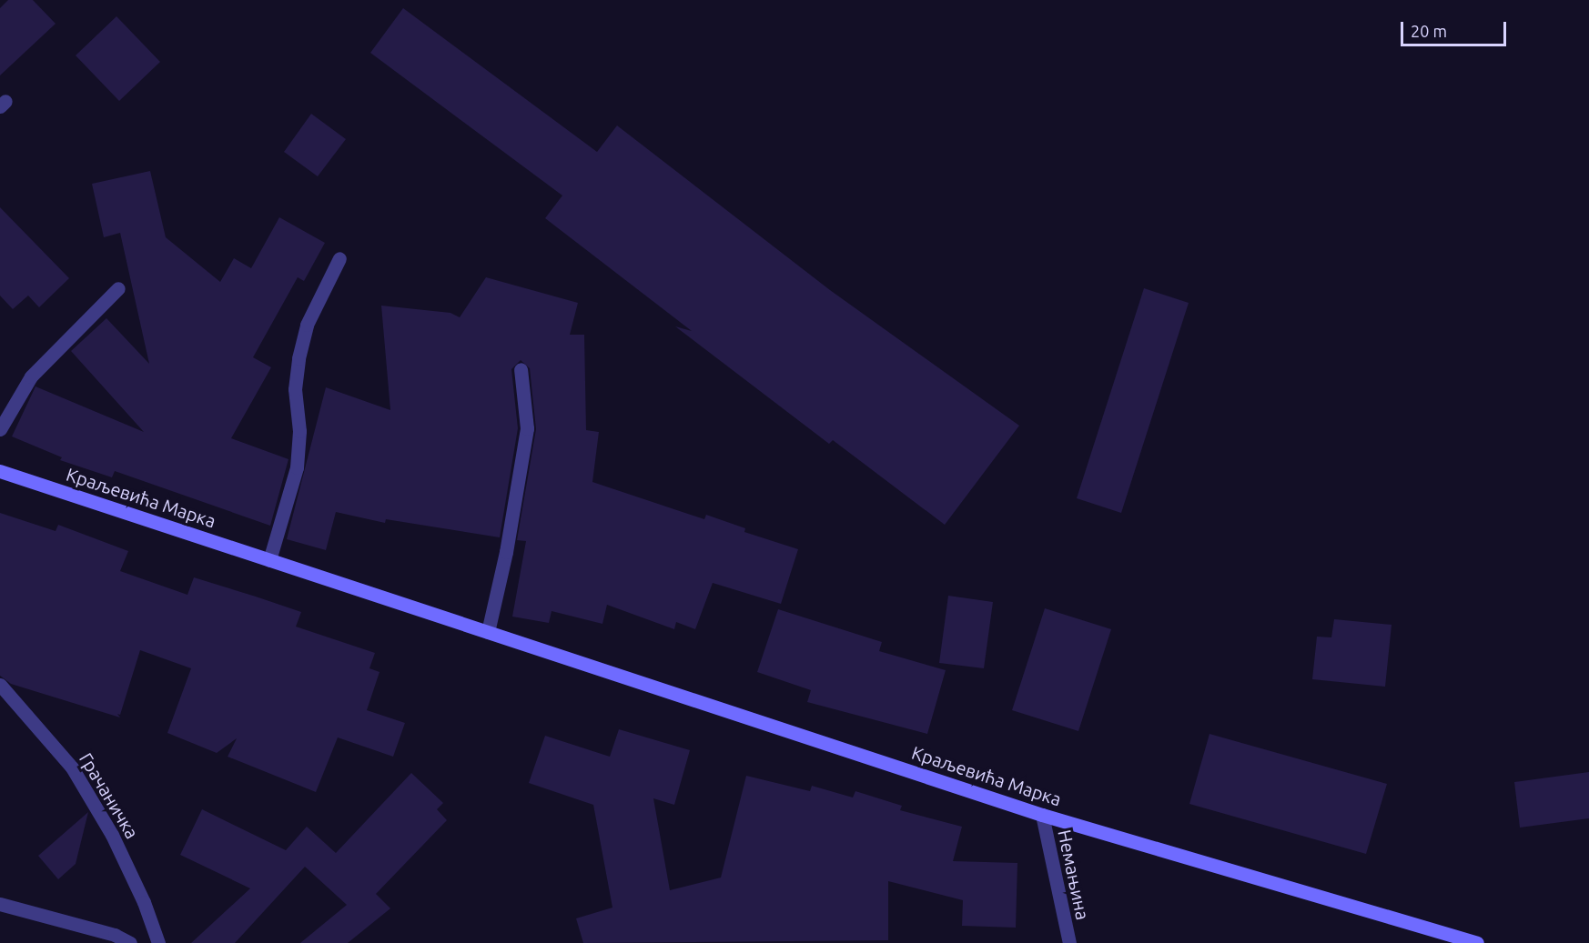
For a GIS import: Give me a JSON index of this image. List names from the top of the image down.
{
  "streets": {
    "main road": ["Краљевића Марка"],
    "street": ["Грачаничка", "Немањина"]
  },
  "crossings": [
    ["Краљевића Марка", "Немањина"]
  ],
  "scale_bar": "20 m"
}
